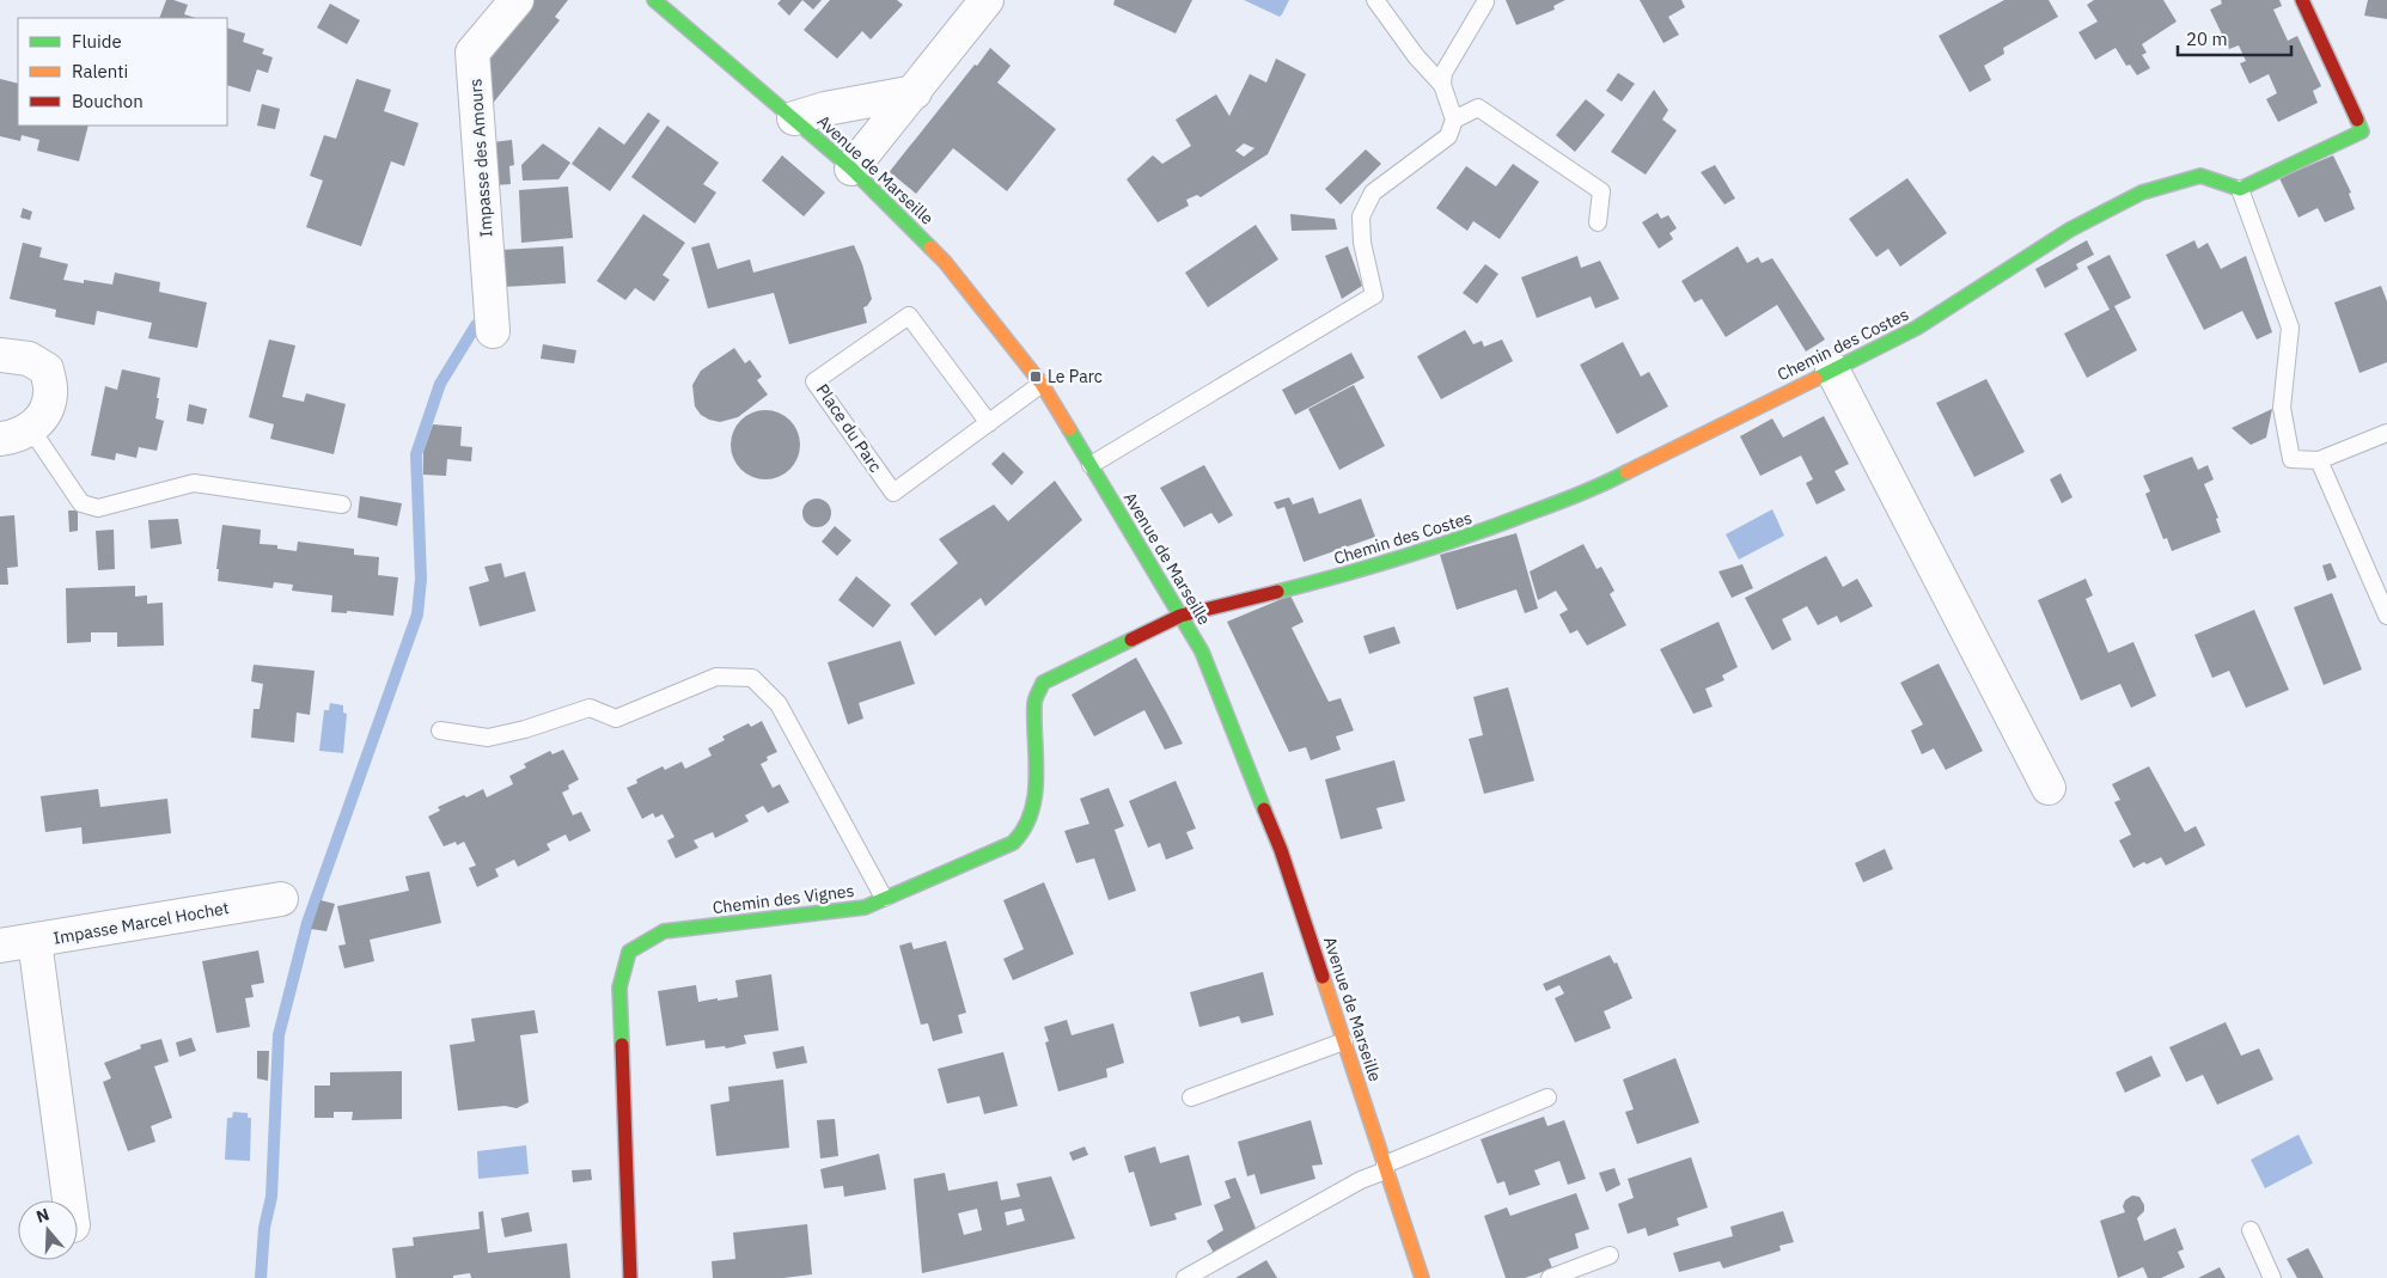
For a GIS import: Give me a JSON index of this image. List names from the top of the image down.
{
  "streets": {
    "street": [
      "Impasse des Amours",
      "Avenue de Marseille",
      "Chemin des Costes",
      "Chemin des Vignes",
      "Impasse Marcel Hochet"
    ],
    "lane": ["Place du Parc"]
  },
  "crossings": [
    ["Avenue de Marseille", "Chemin des Costes"],
    ["Avenue de Marseille", "Place du Parc"],
    ["Avenue de Marseille", "Chemin des Vignes"],
    ["Chemin des Costes", "Chemin des Vignes"]
  ],
  "places": {
    "transit": ["Le Parc"]
  },
  "legend": ["Fluide", "Ralenti", "Bouchon"],
  "scale_bar": "20 m",
  "north": "top"
}
